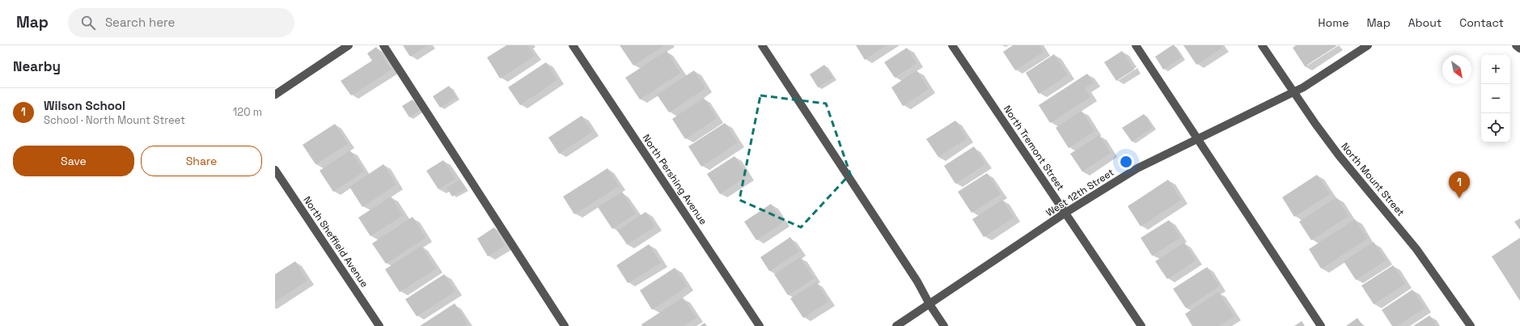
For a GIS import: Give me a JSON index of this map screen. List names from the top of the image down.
{
  "streets": {
    "street": [
      "North Tremont Street",
      "North Pershing Avenue",
      "North Mount Street",
      "West 12th Street",
      "North Sheffield Avenue"
    ]
  },
  "crossings": [
    ["North Tremont Street", "West 12th Street"],
    ["North Mount Street", "West 12th Street"]
  ],
  "north": "bottom right",
  "page": {
    "header": "Map",
    "search": "Search here",
    "nav": [
      "Home",
      "Map",
      "About",
      "Contact"
    ],
    "heading": "Nearby",
    "map_buttons": ["+", "−"],
    "list": [
      {
        "mark": "1",
        "name": "Wilson School",
        "note": "School · North Mount Street",
        "value": "120 m"
      }
    ],
    "buttons": ["Save", "Share"],
    "pins": "1"
  }
}
